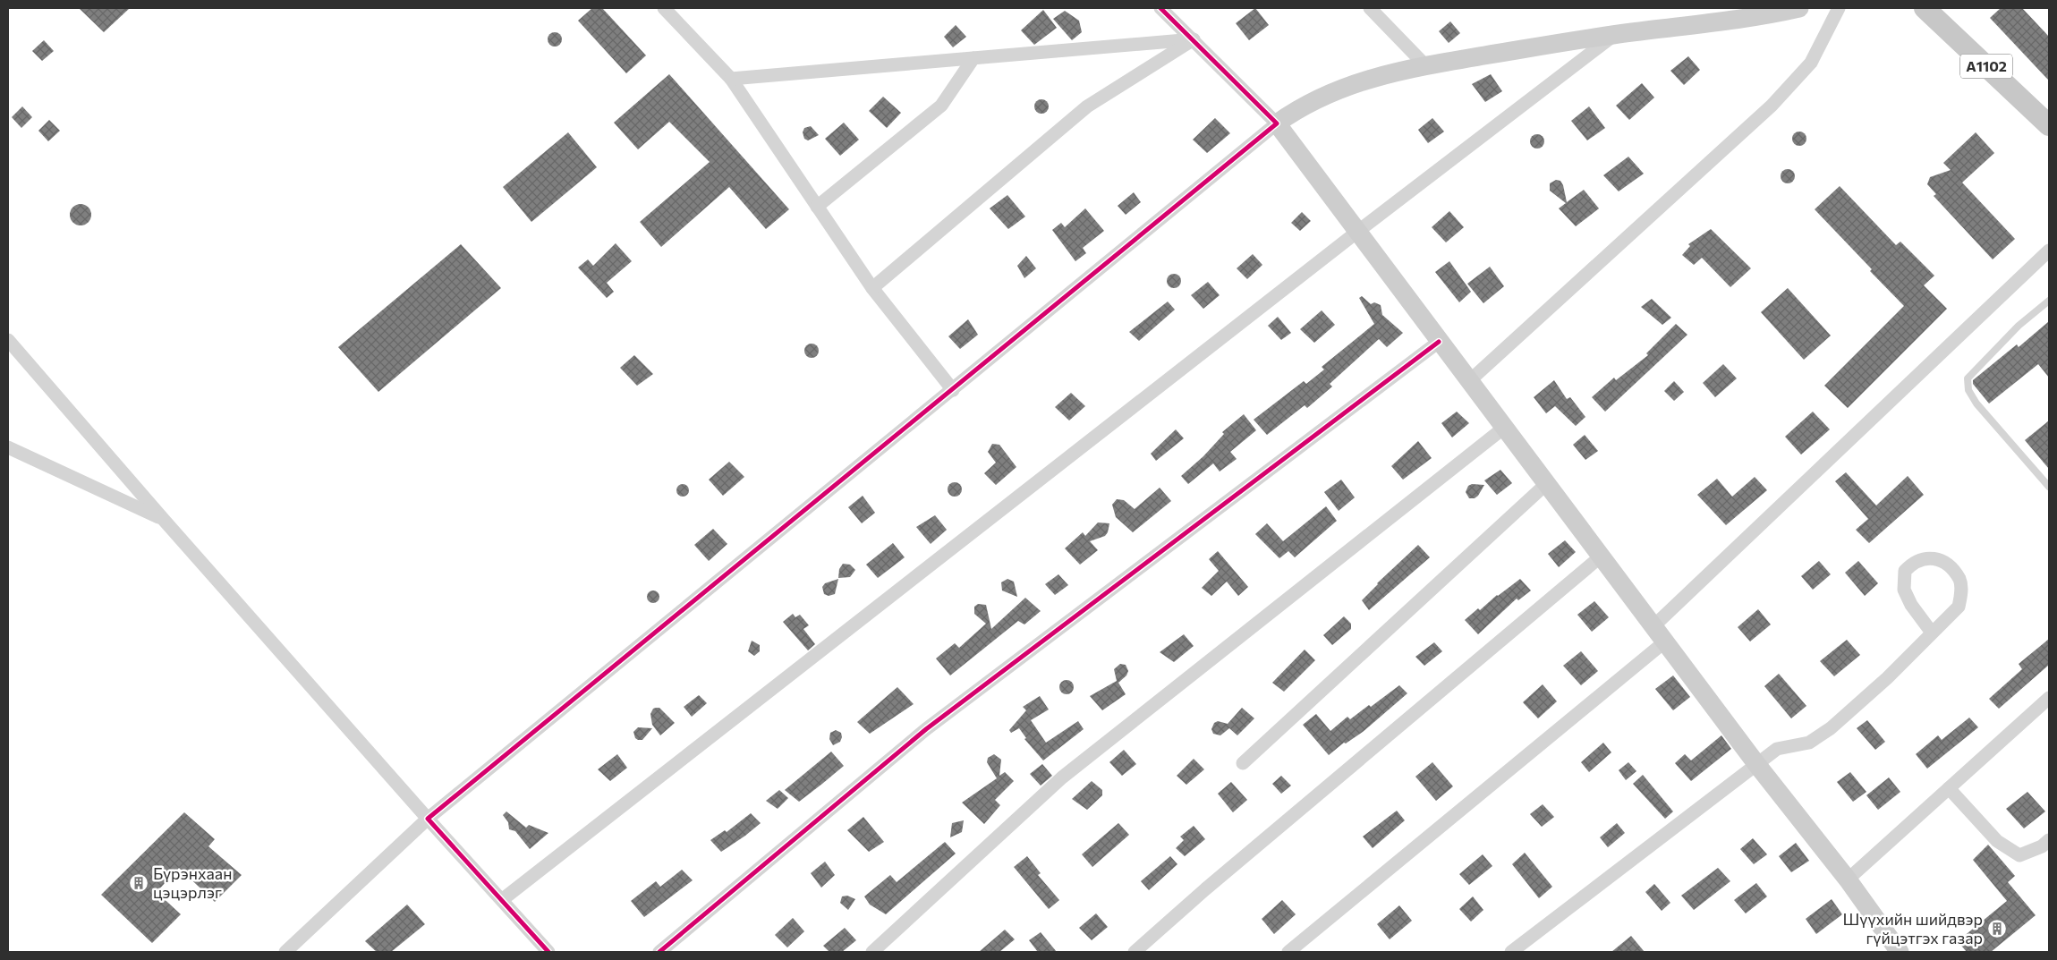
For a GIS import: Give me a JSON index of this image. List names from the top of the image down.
{
  "streets": {
    "main road": ["A1102"]
  },
  "places": {
    "building": ["Бүрэнхаан цэцэрлэг", "Шүүхийн шийдвэр гүйцэтгэх газар"]
  }
}
